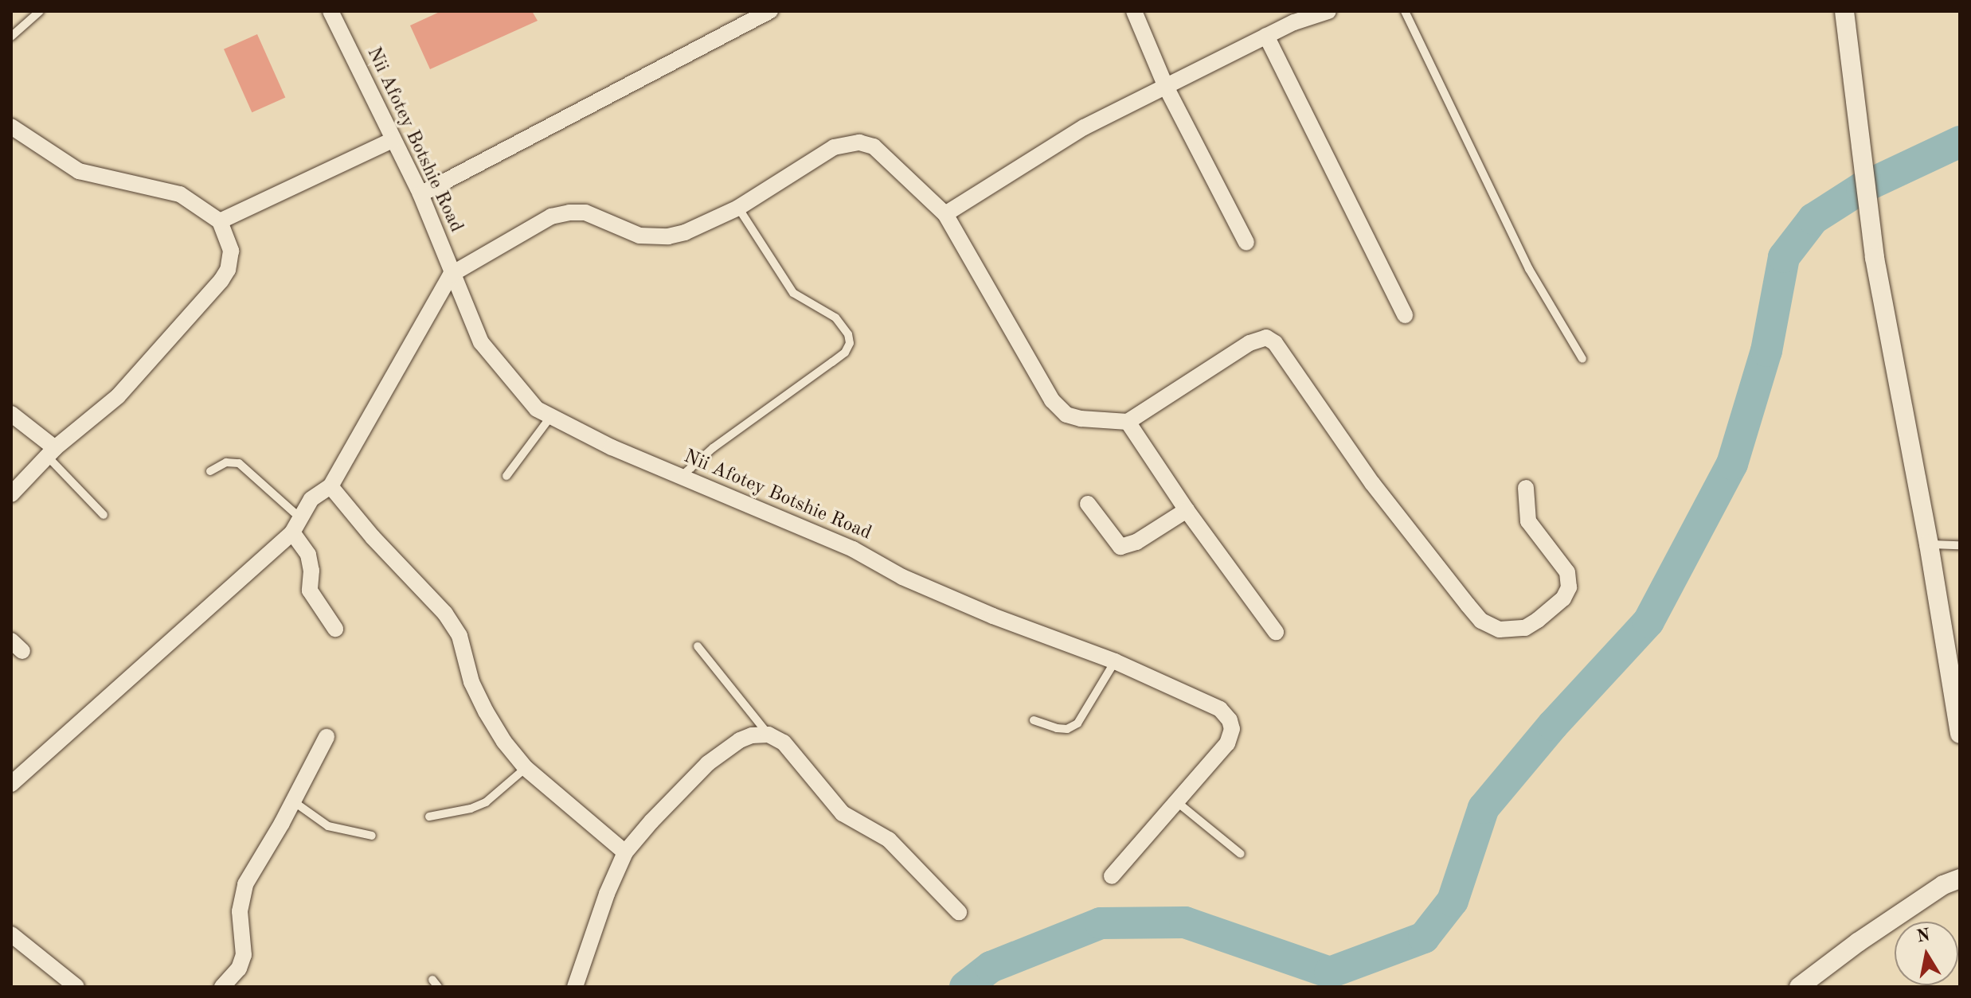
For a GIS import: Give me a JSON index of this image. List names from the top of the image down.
{
  "streets": {
    "street": ["Nii Afotey Botshie Road"]
  },
  "north": "top"
}
